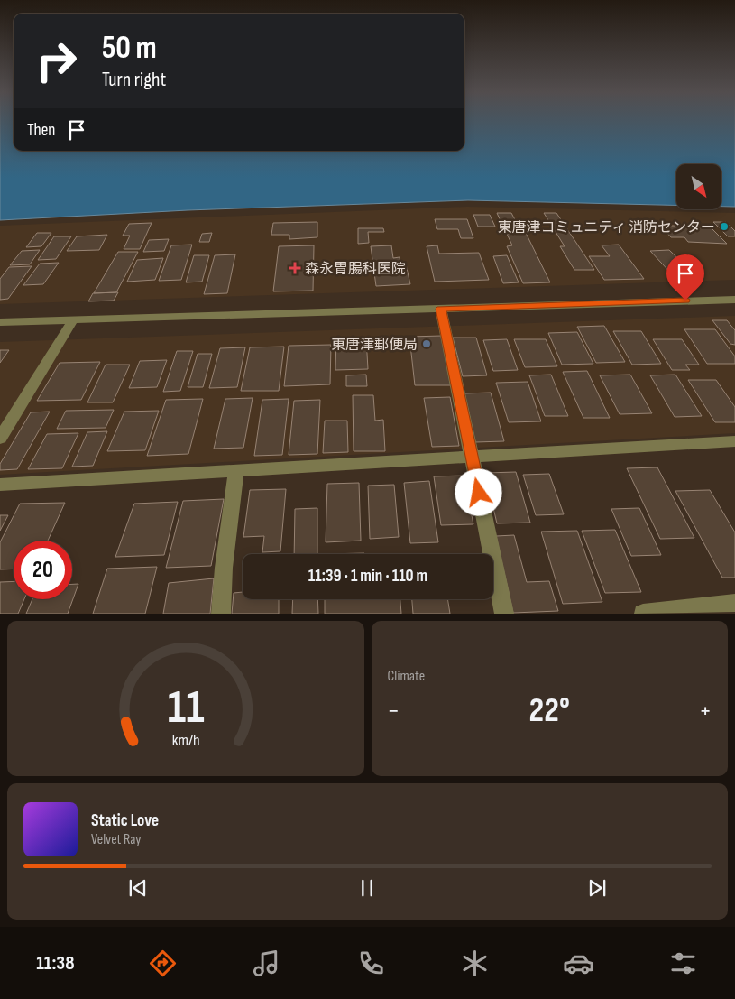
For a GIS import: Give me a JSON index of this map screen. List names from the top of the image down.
{
  "places": {
    "other": ["東唐津コミュニティ 消防センター", "東唐津郵便局"],
    "health": ["森永胃腸科医院"]
  },
  "north": "bottom right",
  "page": {
    "turn": ["50 m", "Turn right"],
    "then": "Then",
    "limit": "20",
    "trip": "11:39 · 1 min · 110 m",
    "tile": "Climate",
    "heat": ["−", "22°", "+"],
    "song": ["Static Love", "Velvet Ray"],
    "tabs": "11:38",
    "gauge": ["11", "km/h"]
  }
}
